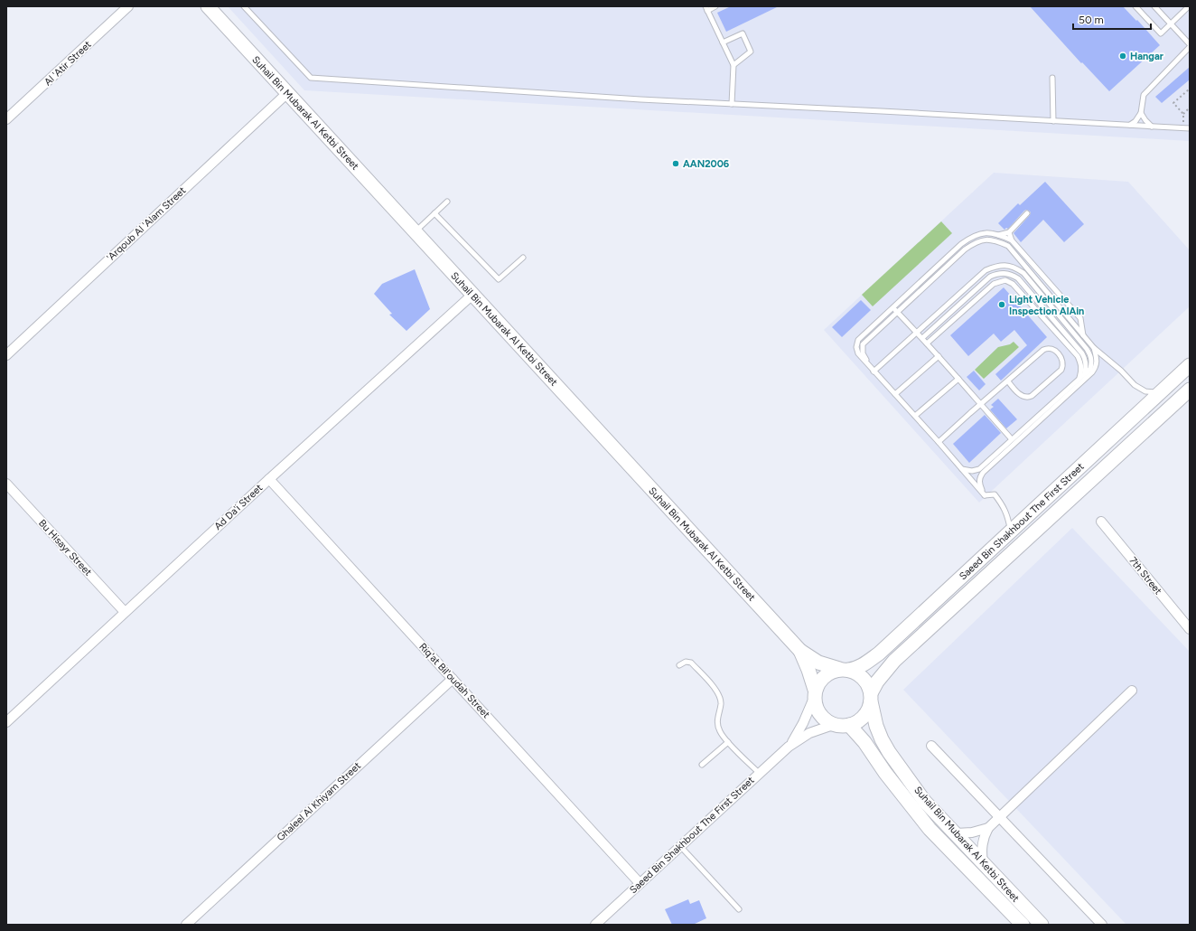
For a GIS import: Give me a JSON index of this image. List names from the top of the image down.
{
  "streets": {
    "street": [
      "Al 'Atir Street",
      "Suhail Bin Mubarak Al Ketbi Street",
      "'Arqoub Al 'Alam Street",
      "Ad Da'i Street",
      "Saeed Bin Shakhbout The First Street",
      "Bu Hisayr Street",
      "7th Street",
      "Riq'at Bil'oudah Street",
      "Ghaleel Al Khiyam Street"
    ]
  },
  "crossings": [
    ["Suhail Bin Mubarak Al Ketbi Street", "'Arqoub Al 'Alam Street"],
    ["Suhail Bin Mubarak Al Ketbi Street", "Ad Da'i Street"],
    ["Suhail Bin Mubarak Al Ketbi Street", "Saeed Bin Shakhbout The First Street"],
    ["Ad Da'i Street", "Bu Hisayr Street"],
    ["Ad Da'i Street", "Riq'at Bil'oudah Street"],
    ["Saeed Bin Shakhbout The First Street", "Riq'at Bil'oudah Street"],
    ["Riq'at Bil'oudah Street", "Ghaleel Al Khiyam Street"]
  ],
  "places": ["Hangar", "AAN2006", "Light Vehicle Inspection AlAin"],
  "scale_bar": "50 m"
}
